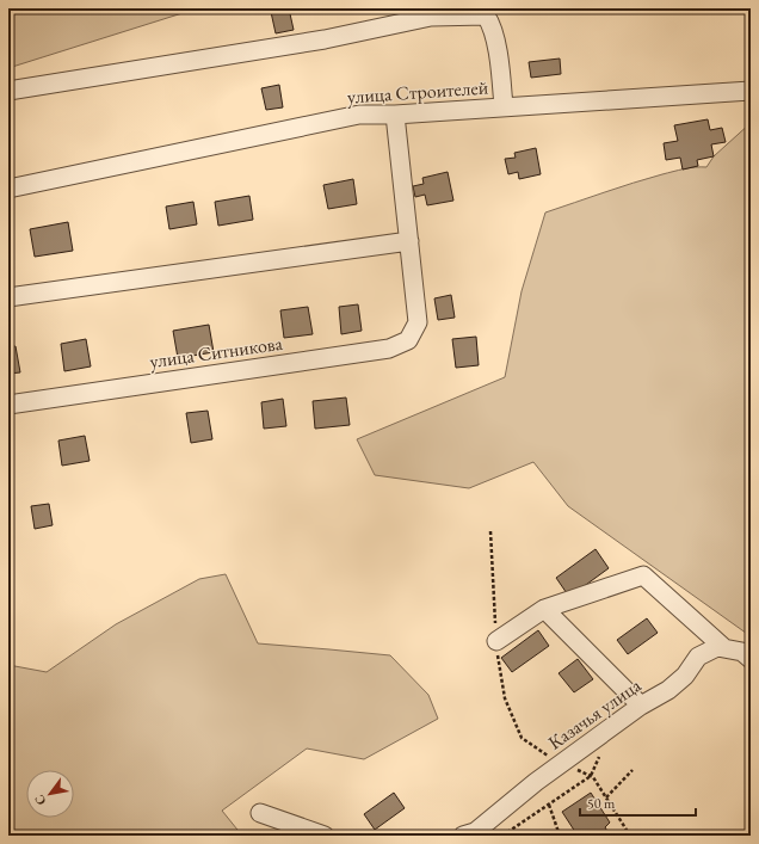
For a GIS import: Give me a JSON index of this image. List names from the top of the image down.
{
  "streets": {
    "street": ["улица Строителей", "улица Ситникова", "Казачья улица"]
  },
  "scale_bar": "50 m",
  "north": "bottom left"
}
